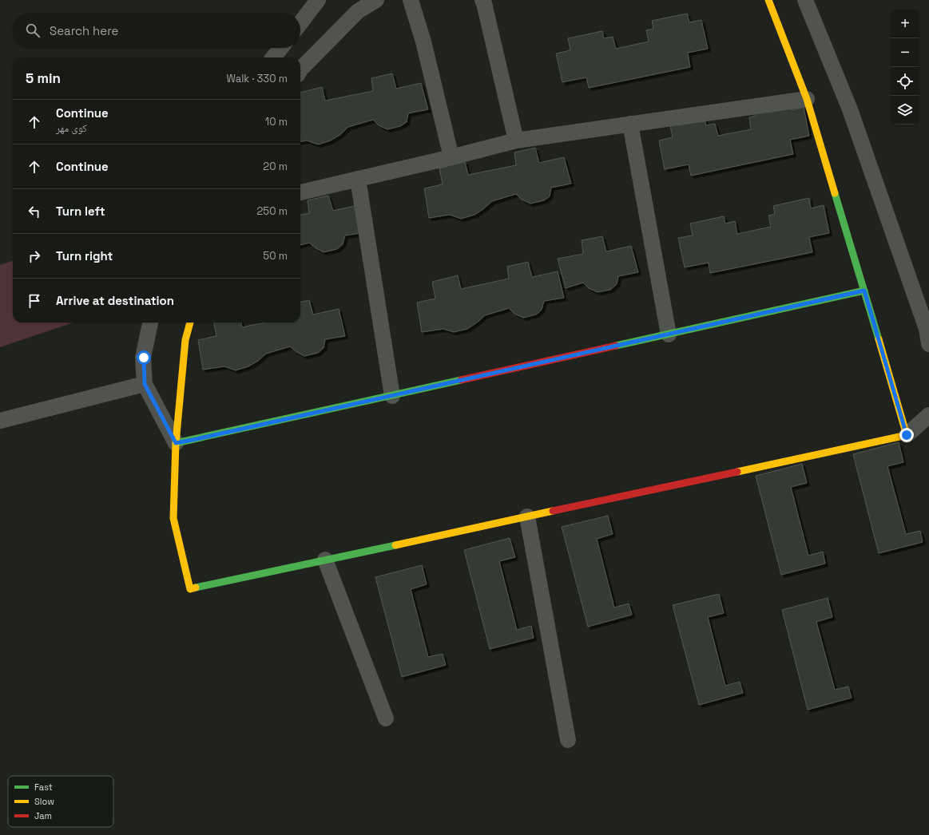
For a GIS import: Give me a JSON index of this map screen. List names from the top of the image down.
{
  "legend": ["Fast", "Slow", "Jam"],
  "page": {
    "map_buttons": ["+", "−"],
    "search": "Search here",
    "heading": ["5 min", "Walk · 330 m"],
    "list": [
      ["Continue", "کوی مهر", "10 m"],
      ["Continue", "20 m"],
      ["Turn left", "250 m"],
      ["Turn right", "50 m"],
      "Arrive at destination"
    ]
  }
}
